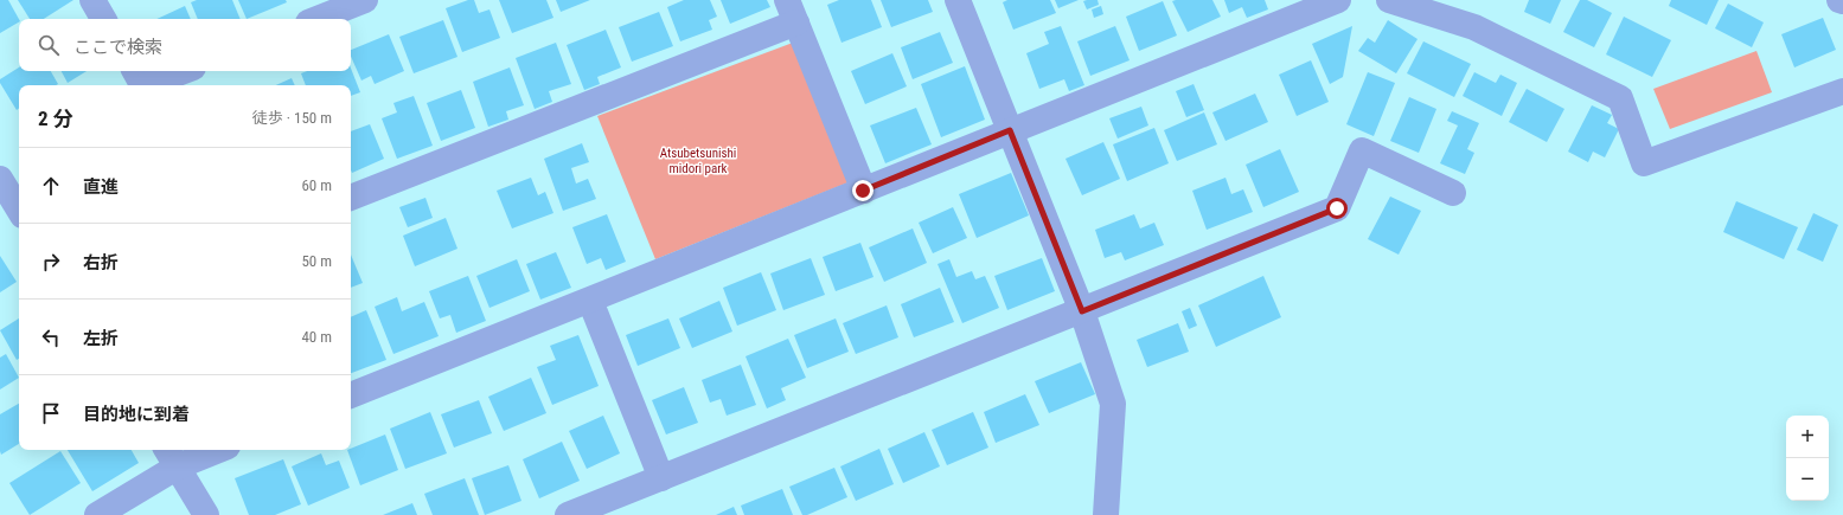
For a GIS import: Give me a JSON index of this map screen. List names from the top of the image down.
{
  "parks": ["Atsubetsunishi midori park"],
  "page": {
    "search": "ここで検索",
    "heading": ["2 分", "徒歩 · 150 m"],
    "list": [
      ["直進", "60 m"],
      ["右折", "50 m"],
      ["左折", "40 m"],
      "目的地に到着"
    ],
    "map_buttons": ["+", "−"]
  }
}
